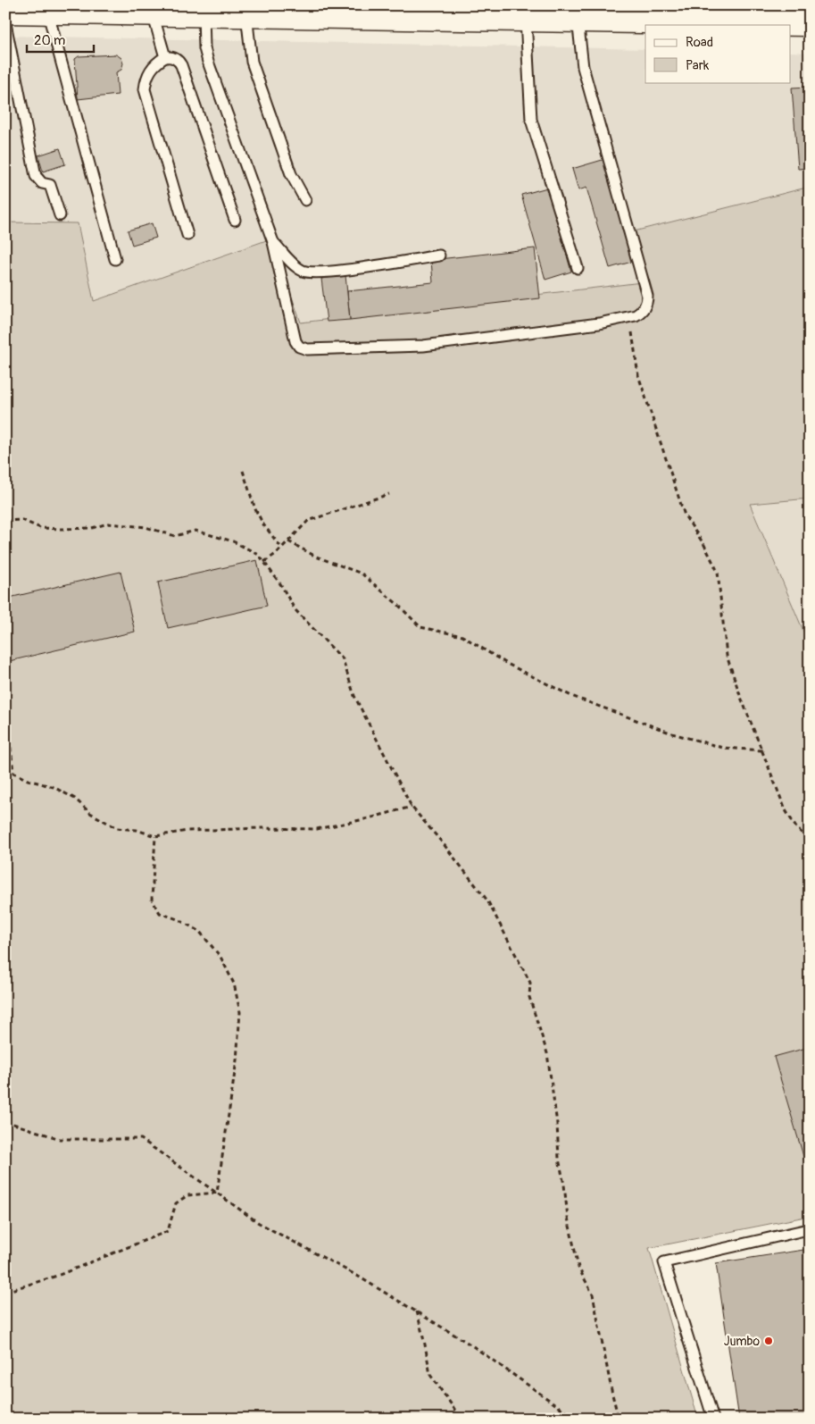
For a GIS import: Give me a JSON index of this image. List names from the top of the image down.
{
  "places": ["Jumbo"],
  "legend": ["Road", "Park"],
  "scale_bar": "20 m"
}
